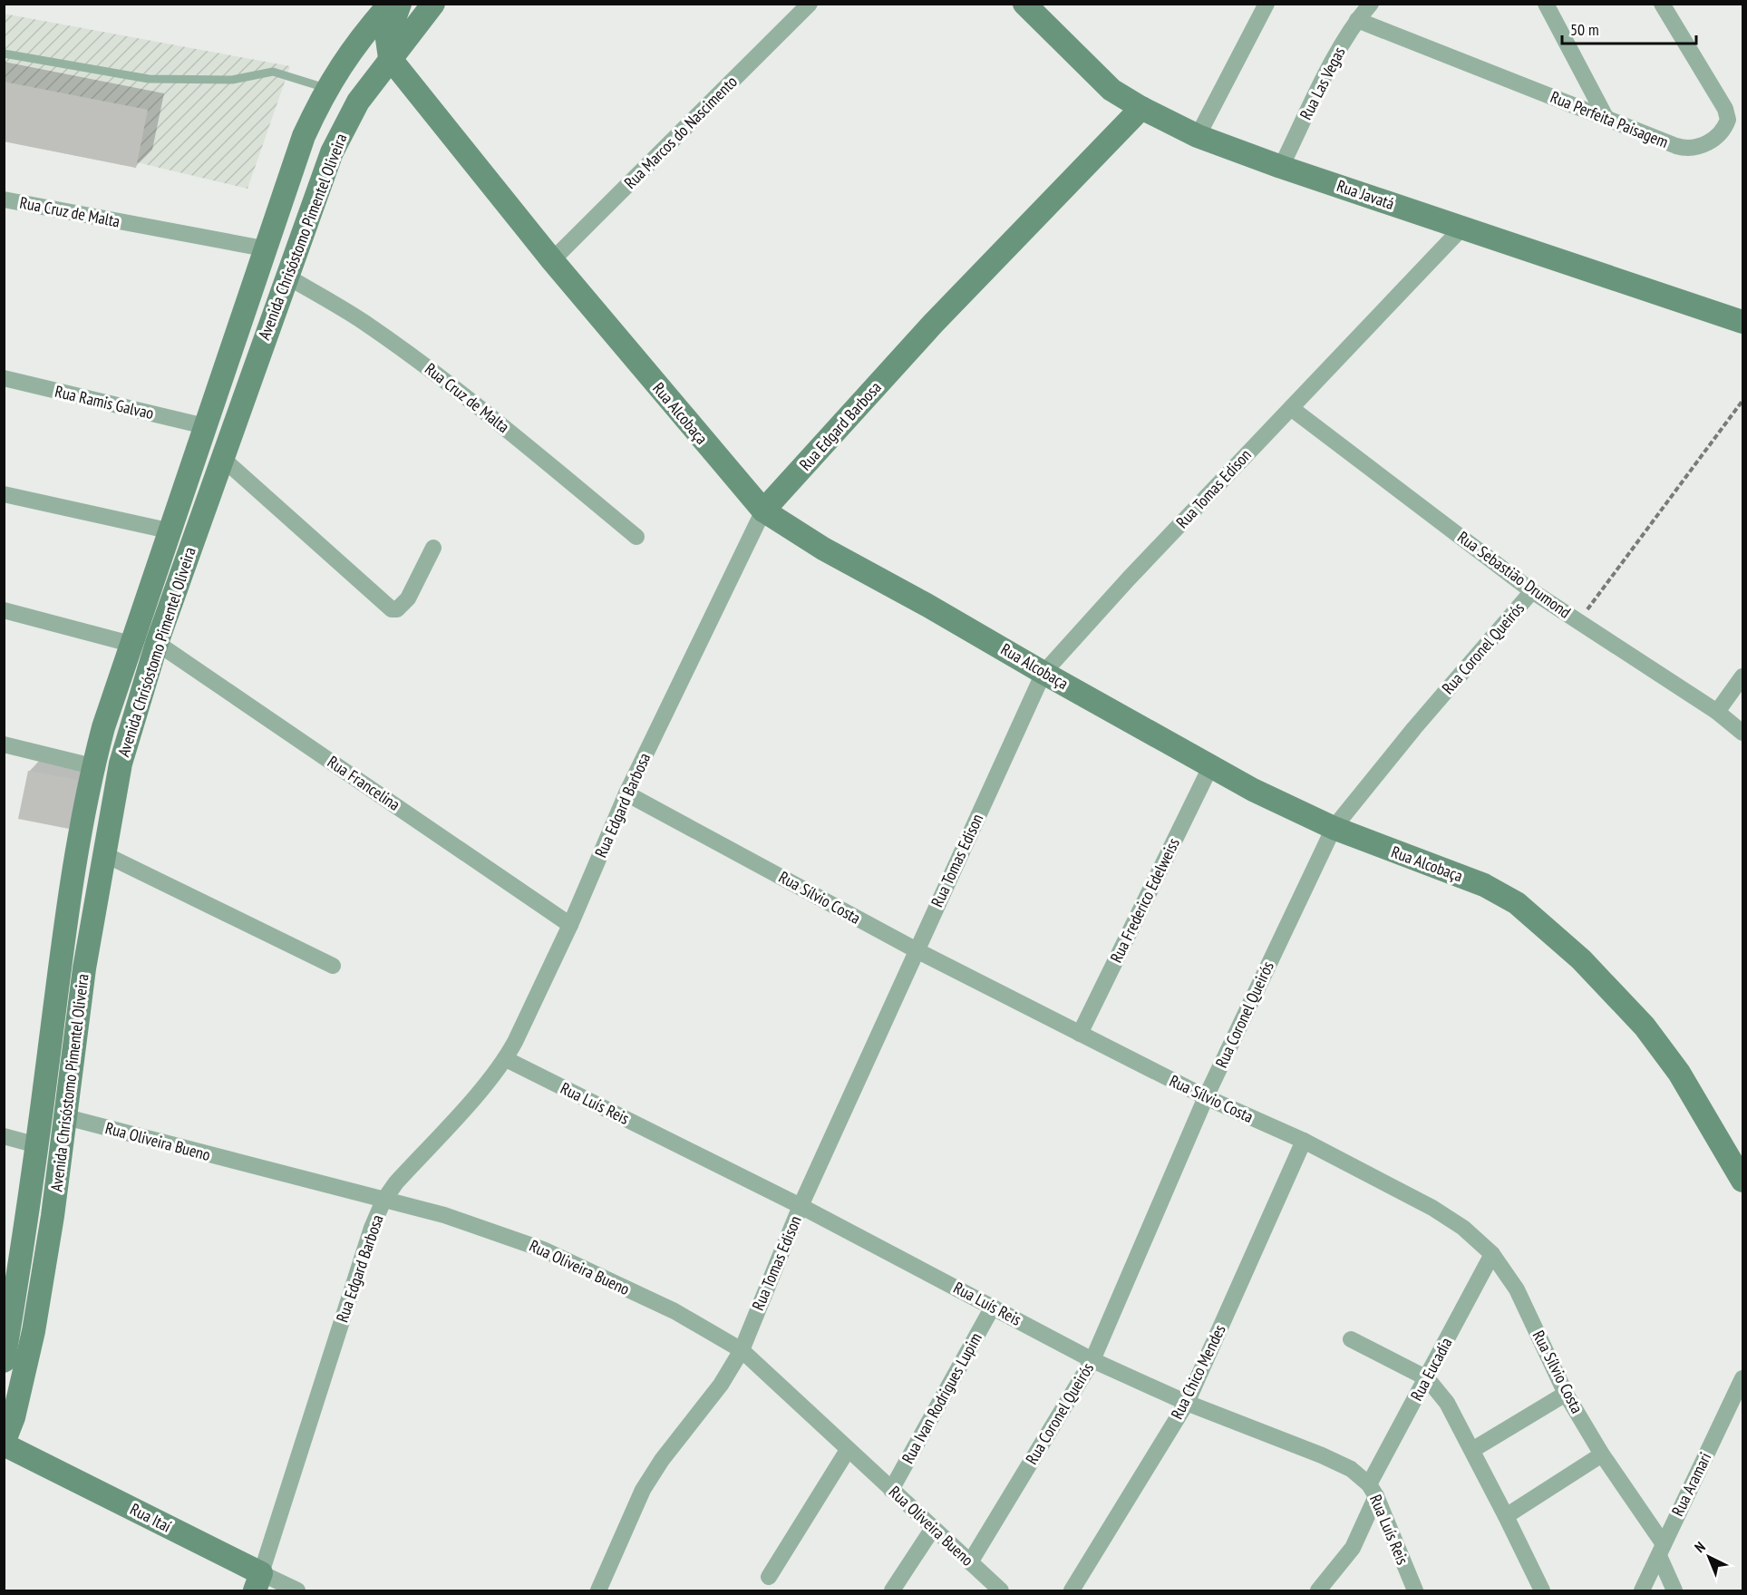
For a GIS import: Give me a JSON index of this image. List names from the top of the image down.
{
  "streets": {
    "main road": [
      "Rua Javatá",
      "Avenida Chrisóstomo Pimentel Oliveira",
      "Rua Alcobaça",
      "Rua Edgard Barbosa",
      "Rua Itaí"
    ],
    "street": [
      "Rua Las Vegas",
      "Rua Perfeita Paisagem",
      "Rua Marcos do Nascimento",
      "Rua Cruz de Malta",
      "Rua Ramis Galvao",
      "Rua Tomas Edison",
      "Rua Sebastião Drumond",
      "Rua Coronel Queirós",
      "Rua Francelina",
      "Rua Sílvio Costa",
      "Rua Frederico Edelweiss",
      "Rua Luís Reis",
      "Rua Oliveira Bueno",
      "Rua Eucadia",
      "Rua Chico Mendes",
      "Rua Ivan Rodrigues Lupim",
      "Rua Aramari"
    ]
  },
  "crossings": [
    ["Rua Las Vegas", "Rua Perfeita Paisagem"],
    ["Rua Las Vegas", "Rua Javatá"],
    ["Rua Marcos do Nascimento", "Rua Alcobaça"],
    ["Rua Javatá", "Rua Edgard Barbosa"],
    ["Rua Javatá", "Rua Tomas Edison"],
    ["Rua Cruz de Malta", "Avenida Chrisóstomo Pimentel Oliveira"],
    ["Avenida Chrisóstomo Pimentel Oliveira", "Rua Ramis Galvao"],
    ["Avenida Chrisóstomo Pimentel Oliveira", "Rua Alcobaça"],
    ["Avenida Chrisóstomo Pimentel Oliveira", "Rua Francelina"],
    ["Avenida Chrisóstomo Pimentel Oliveira", "Rua Oliveira Bueno"],
    ["Avenida Chrisóstomo Pimentel Oliveira", "Rua Itaí"],
    ["Rua Alcobaça", "Rua Edgard Barbosa"],
    ["Rua Alcobaça", "Rua Tomas Edison"],
    ["Rua Alcobaça", "Rua Coronel Queirós"],
    ["Rua Alcobaça", "Rua Frederico Edelweiss"],
    ["Rua Edgard Barbosa", "Rua Francelina"],
    ["Rua Edgard Barbosa", "Rua Sílvio Costa"],
    ["Rua Edgard Barbosa", "Rua Luís Reis"],
    ["Rua Edgard Barbosa", "Rua Oliveira Bueno"],
    ["Rua Edgard Barbosa", "Rua Itaí"],
    ["Rua Tomas Edison", "Rua Sebastião Drumond"],
    ["Rua Tomas Edison", "Rua Sílvio Costa"],
    ["Rua Tomas Edison", "Rua Luís Reis"],
    ["Rua Tomas Edison", "Rua Oliveira Bueno"],
    ["Rua Sebastião Drumond", "Rua Coronel Queirós"],
    ["Rua Coronel Queirós", "Rua Sílvio Costa"],
    ["Rua Coronel Queirós", "Rua Luís Reis"],
    ["Rua Coronel Queirós", "Rua Oliveira Bueno"],
    ["Rua Sílvio Costa", "Rua Frederico Edelweiss"],
    ["Rua Sílvio Costa", "Rua Eucadia"],
    ["Rua Sílvio Costa", "Rua Chico Mendes"],
    ["Rua Sílvio Costa", "Rua Aramari"],
    ["Rua Luís Reis", "Rua Eucadia"],
    ["Rua Luís Reis", "Rua Chico Mendes"],
    ["Rua Luís Reis", "Rua Ivan Rodrigues Lupim"],
    ["Rua Oliveira Bueno", "Rua Ivan Rodrigues Lupim"]
  ],
  "scale_bar": "50 m",
  "north": "top left"
}
